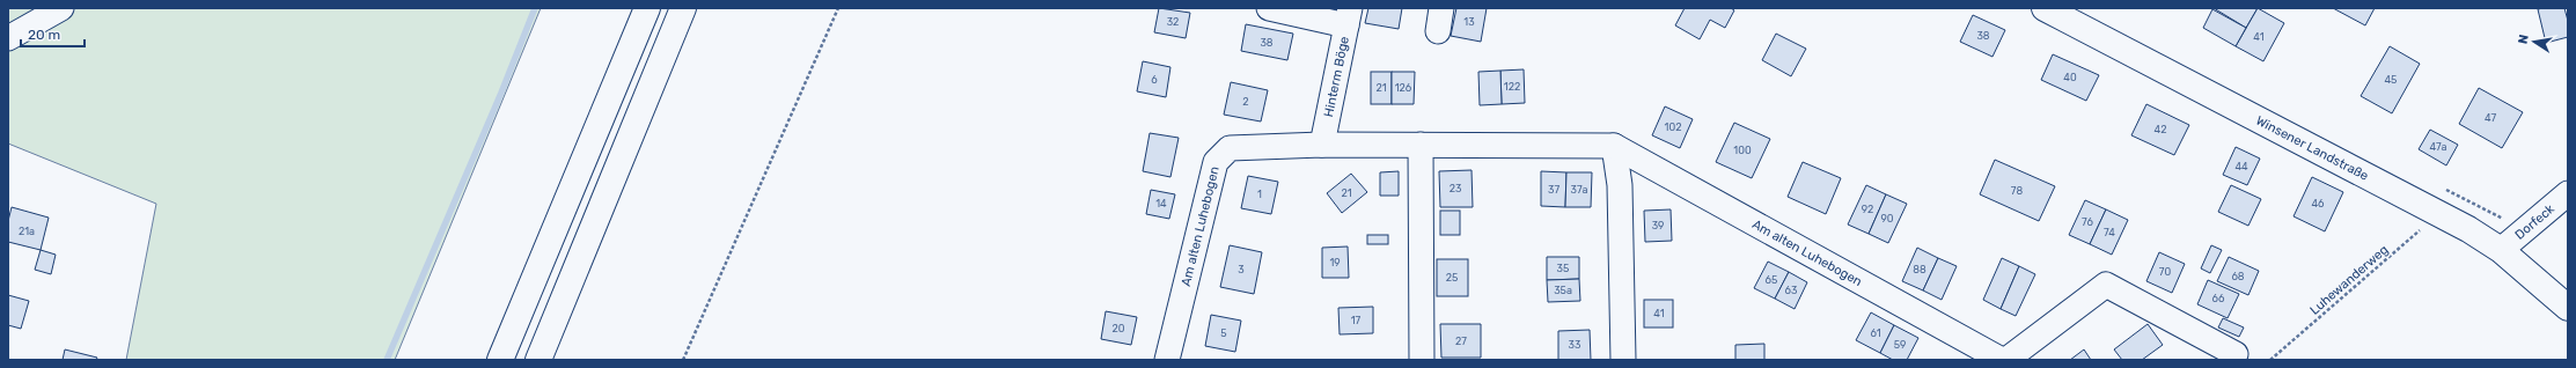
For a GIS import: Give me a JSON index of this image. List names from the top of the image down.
{
  "streets": {
    "main road": ["Winsener Landstraße"],
    "street": ["Hinterm Böge", "Dorfeck", "Am alten Luhebogen"],
    "path": ["Luhewanderweg"]
  },
  "crossings": [
    ["Hinterm Böge", "Am alten Luhebogen"],
    ["Winsener Landstraße", "Dorfeck"],
    ["Winsener Landstraße", "Luhewanderweg"]
  ],
  "house_numbers": [
    "32",
    "13",
    "38",
    "41",
    "38",
    "40",
    "6",
    "45",
    "122",
    "21",
    "126",
    "2",
    "47",
    "102",
    "42",
    "47a",
    "100",
    "44",
    "23",
    "37",
    "37a",
    "78",
    "21",
    "1",
    "14",
    "46",
    "92",
    "90",
    "76",
    "39",
    "21a",
    "74",
    "19",
    "35",
    "3",
    "88",
    "70",
    "68",
    "25",
    "65",
    "35a",
    "63",
    "66",
    "41",
    "17",
    "20",
    "5",
    "61",
    "27",
    "33",
    "59"
  ],
  "scale_bar": "20 m",
  "north": "left"
}
